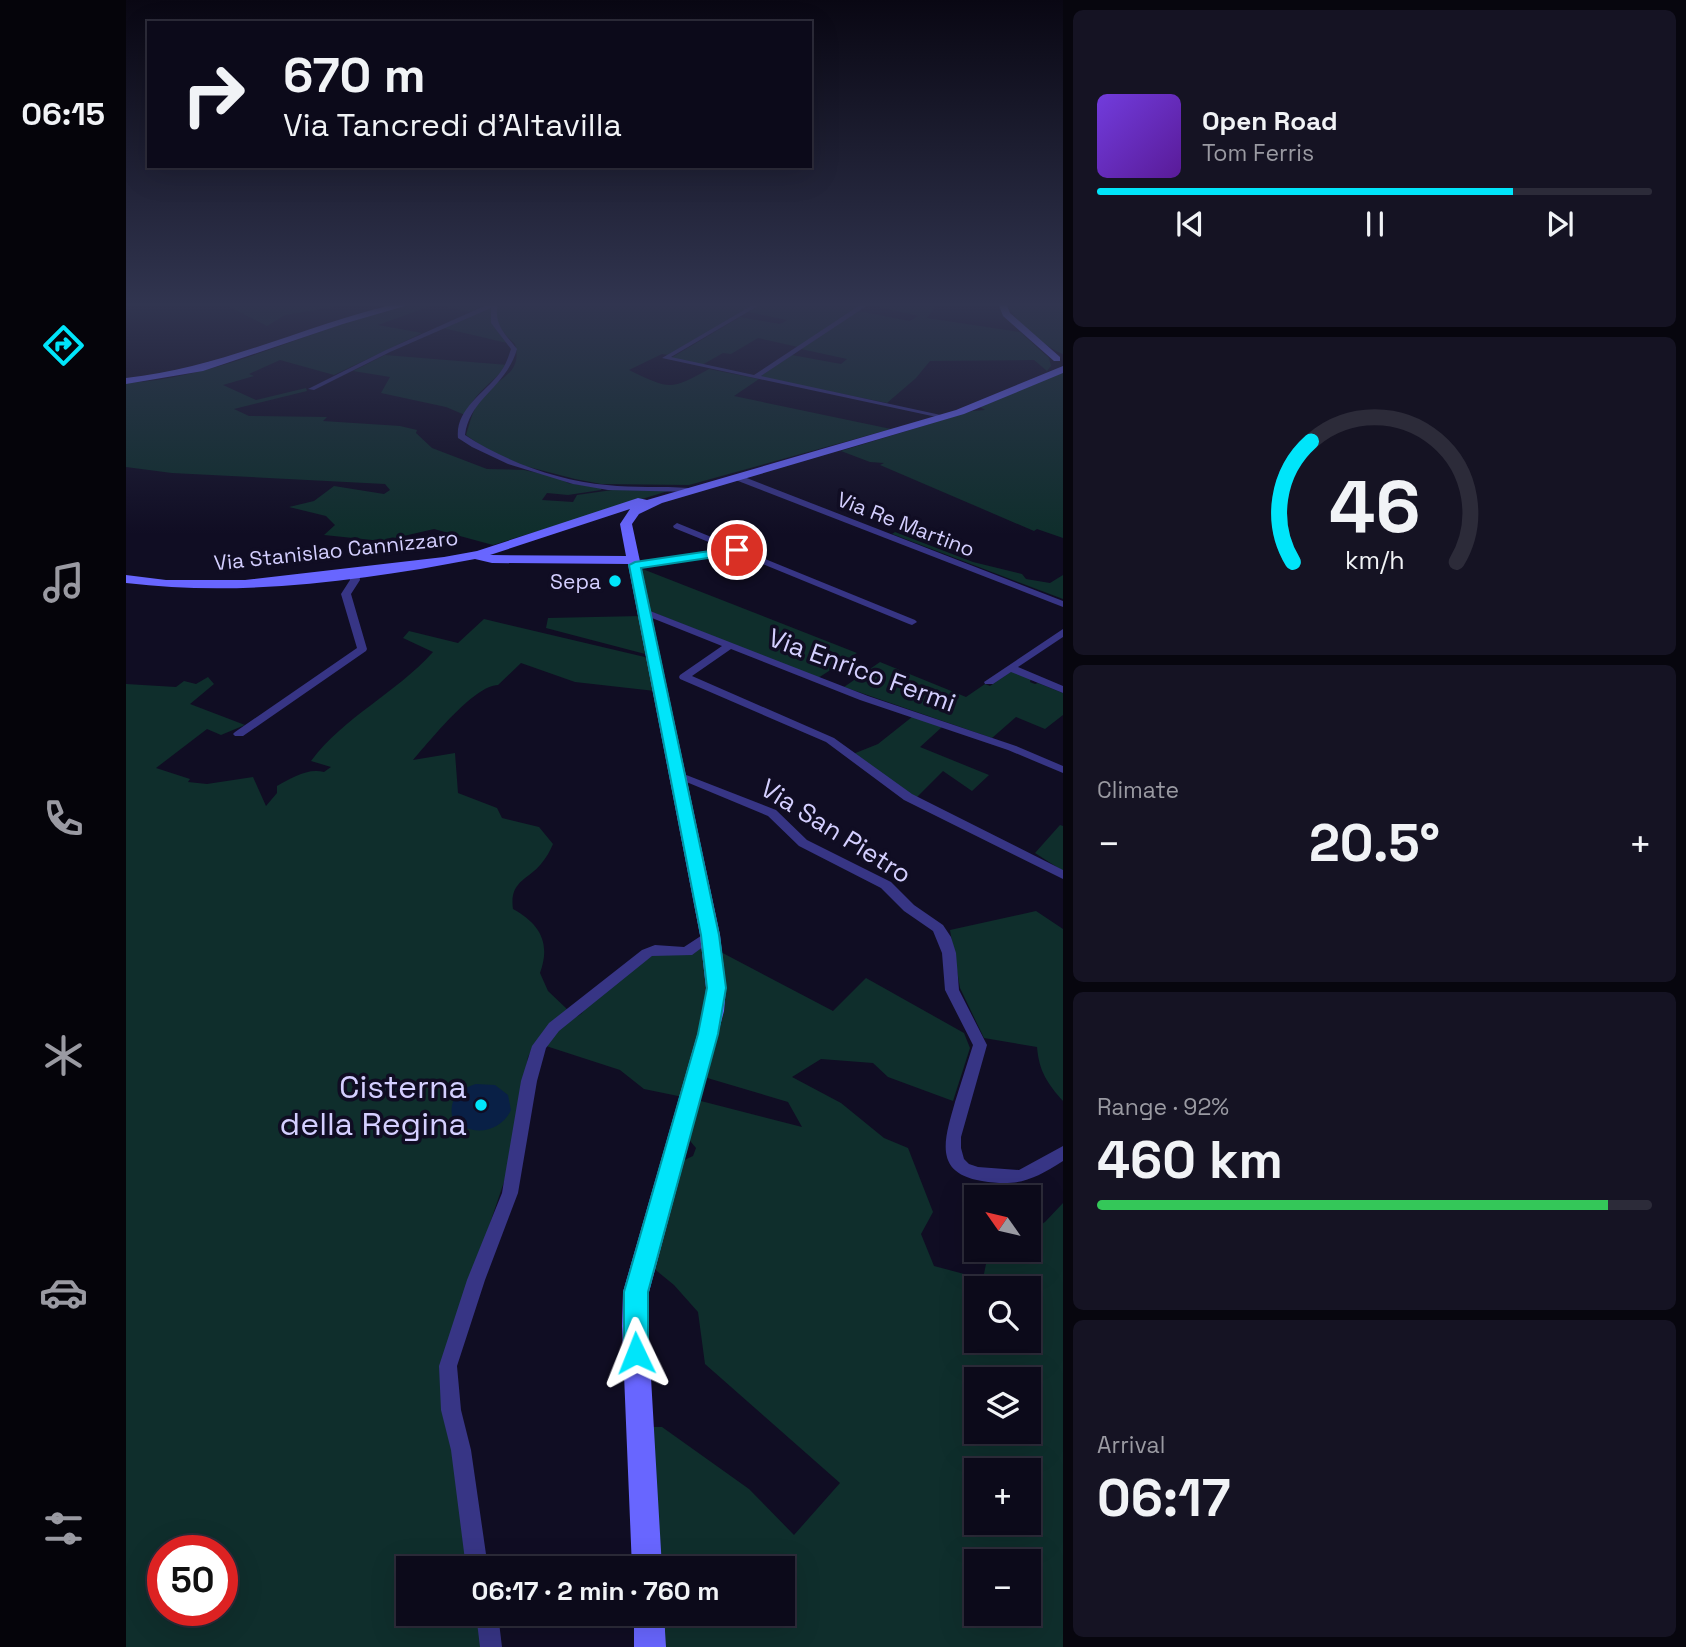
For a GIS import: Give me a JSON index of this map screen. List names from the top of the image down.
{
  "streets": {
    "main road": ["Via Stanislao Cannizzaro"],
    "street": ["Via Re Martino", "Via Enrico Fermi", "Via San Pietro"]
  },
  "places": ["Sepa", "Cisterna della Regina"],
  "north": "top left",
  "page": {
    "tabs": "06:15",
    "turn": ["670 m", "Via Tancredi d'Altavilla"],
    "song": ["Open Road", "Tom Ferris"],
    "tile": [
      "Climate",
      ["Range · 92%", "460 km"],
      ["Arrival", "06:17"]
    ],
    "heat": ["−", "20.5°", "+"],
    "map_buttons": ["+", "−"],
    "limit": "50",
    "trip": "06:17 · 2 min · 760 m",
    "gauge": ["46", "km/h"]
  }
}
